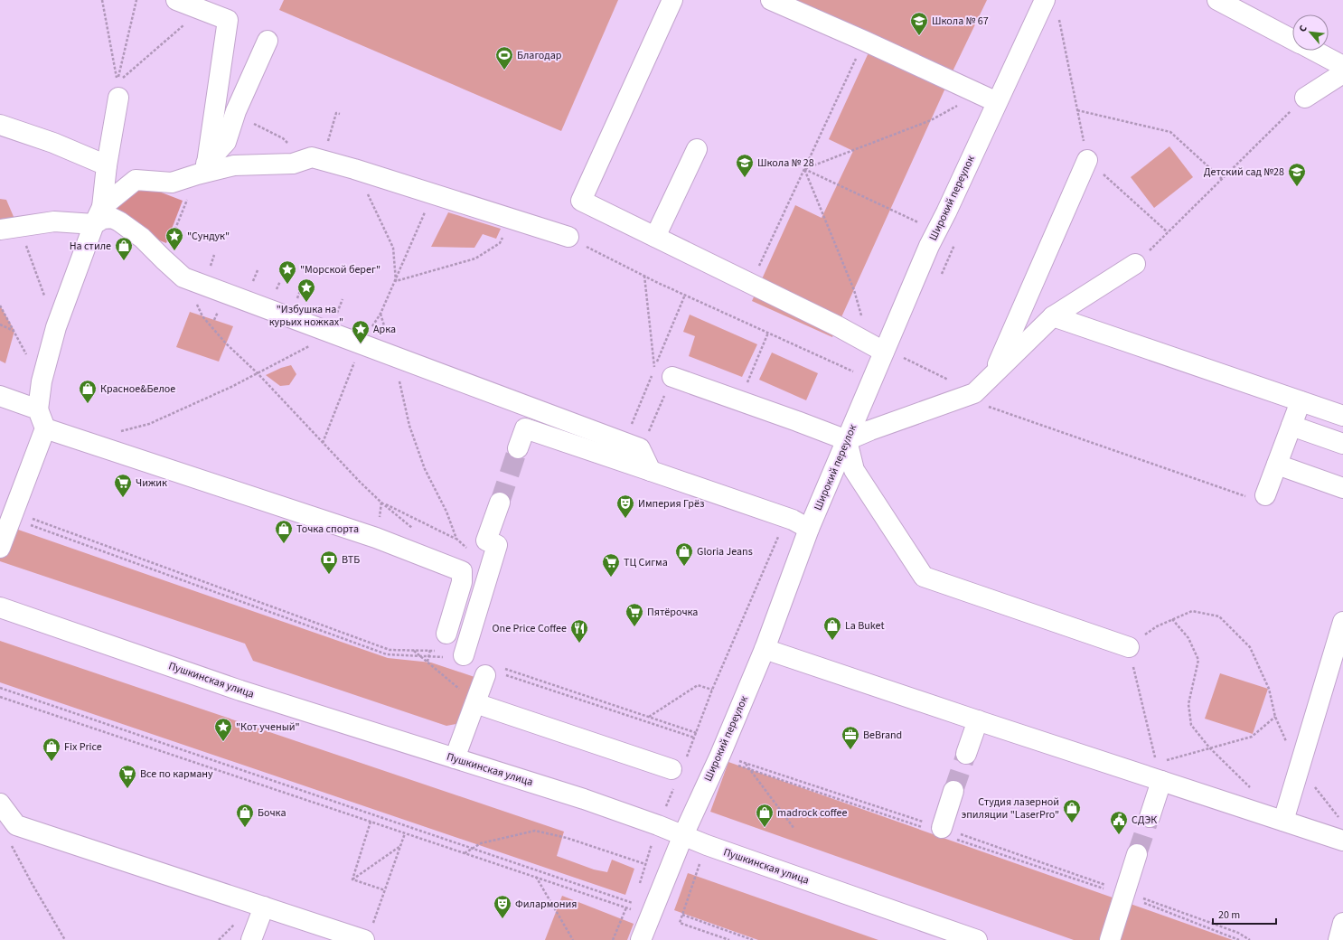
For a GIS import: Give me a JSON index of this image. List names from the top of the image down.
{
  "streets": {
    "street": ["Широкий переулок", "Пушкинская улица"]
  },
  "crossings": [
    ["Широкий переулок", "Пушкинская улица"]
  ],
  "places": {
    "school or university": ["Школа № 67", "Школа № 28", "Детский сад №28"],
    "sports": ["Благодар"],
    "place": [
      "\"Сундук\"",
      "\"Морской берег\"",
      "\"Избушка на курьих ножках\"",
      "Арка",
      "\"Кот ученый\""
    ],
    "shop": [
      "На стиле",
      "Красное&Белое",
      "Точка спорта",
      "Gloria Jeans",
      "La Buket",
      "Fix Price",
      "Студия лазерной эпиляции \"LaserPro\"",
      "Бочка",
      "madrock coffee"
    ],
    "supermarket": [
      "Чижик",
      "ТЦ Сигма",
      "Пятёрочка",
      "Все по карману"
    ],
    "theatre": ["Империя Грёз", "Филармония"],
    "bank": ["ВТБ"],
    "restaurant": ["One Price Coffee"],
    "office": ["BeBrand"],
    "public building": ["СДЭК"]
  },
  "scale_bar": "20 m",
  "north": "top left"
}
